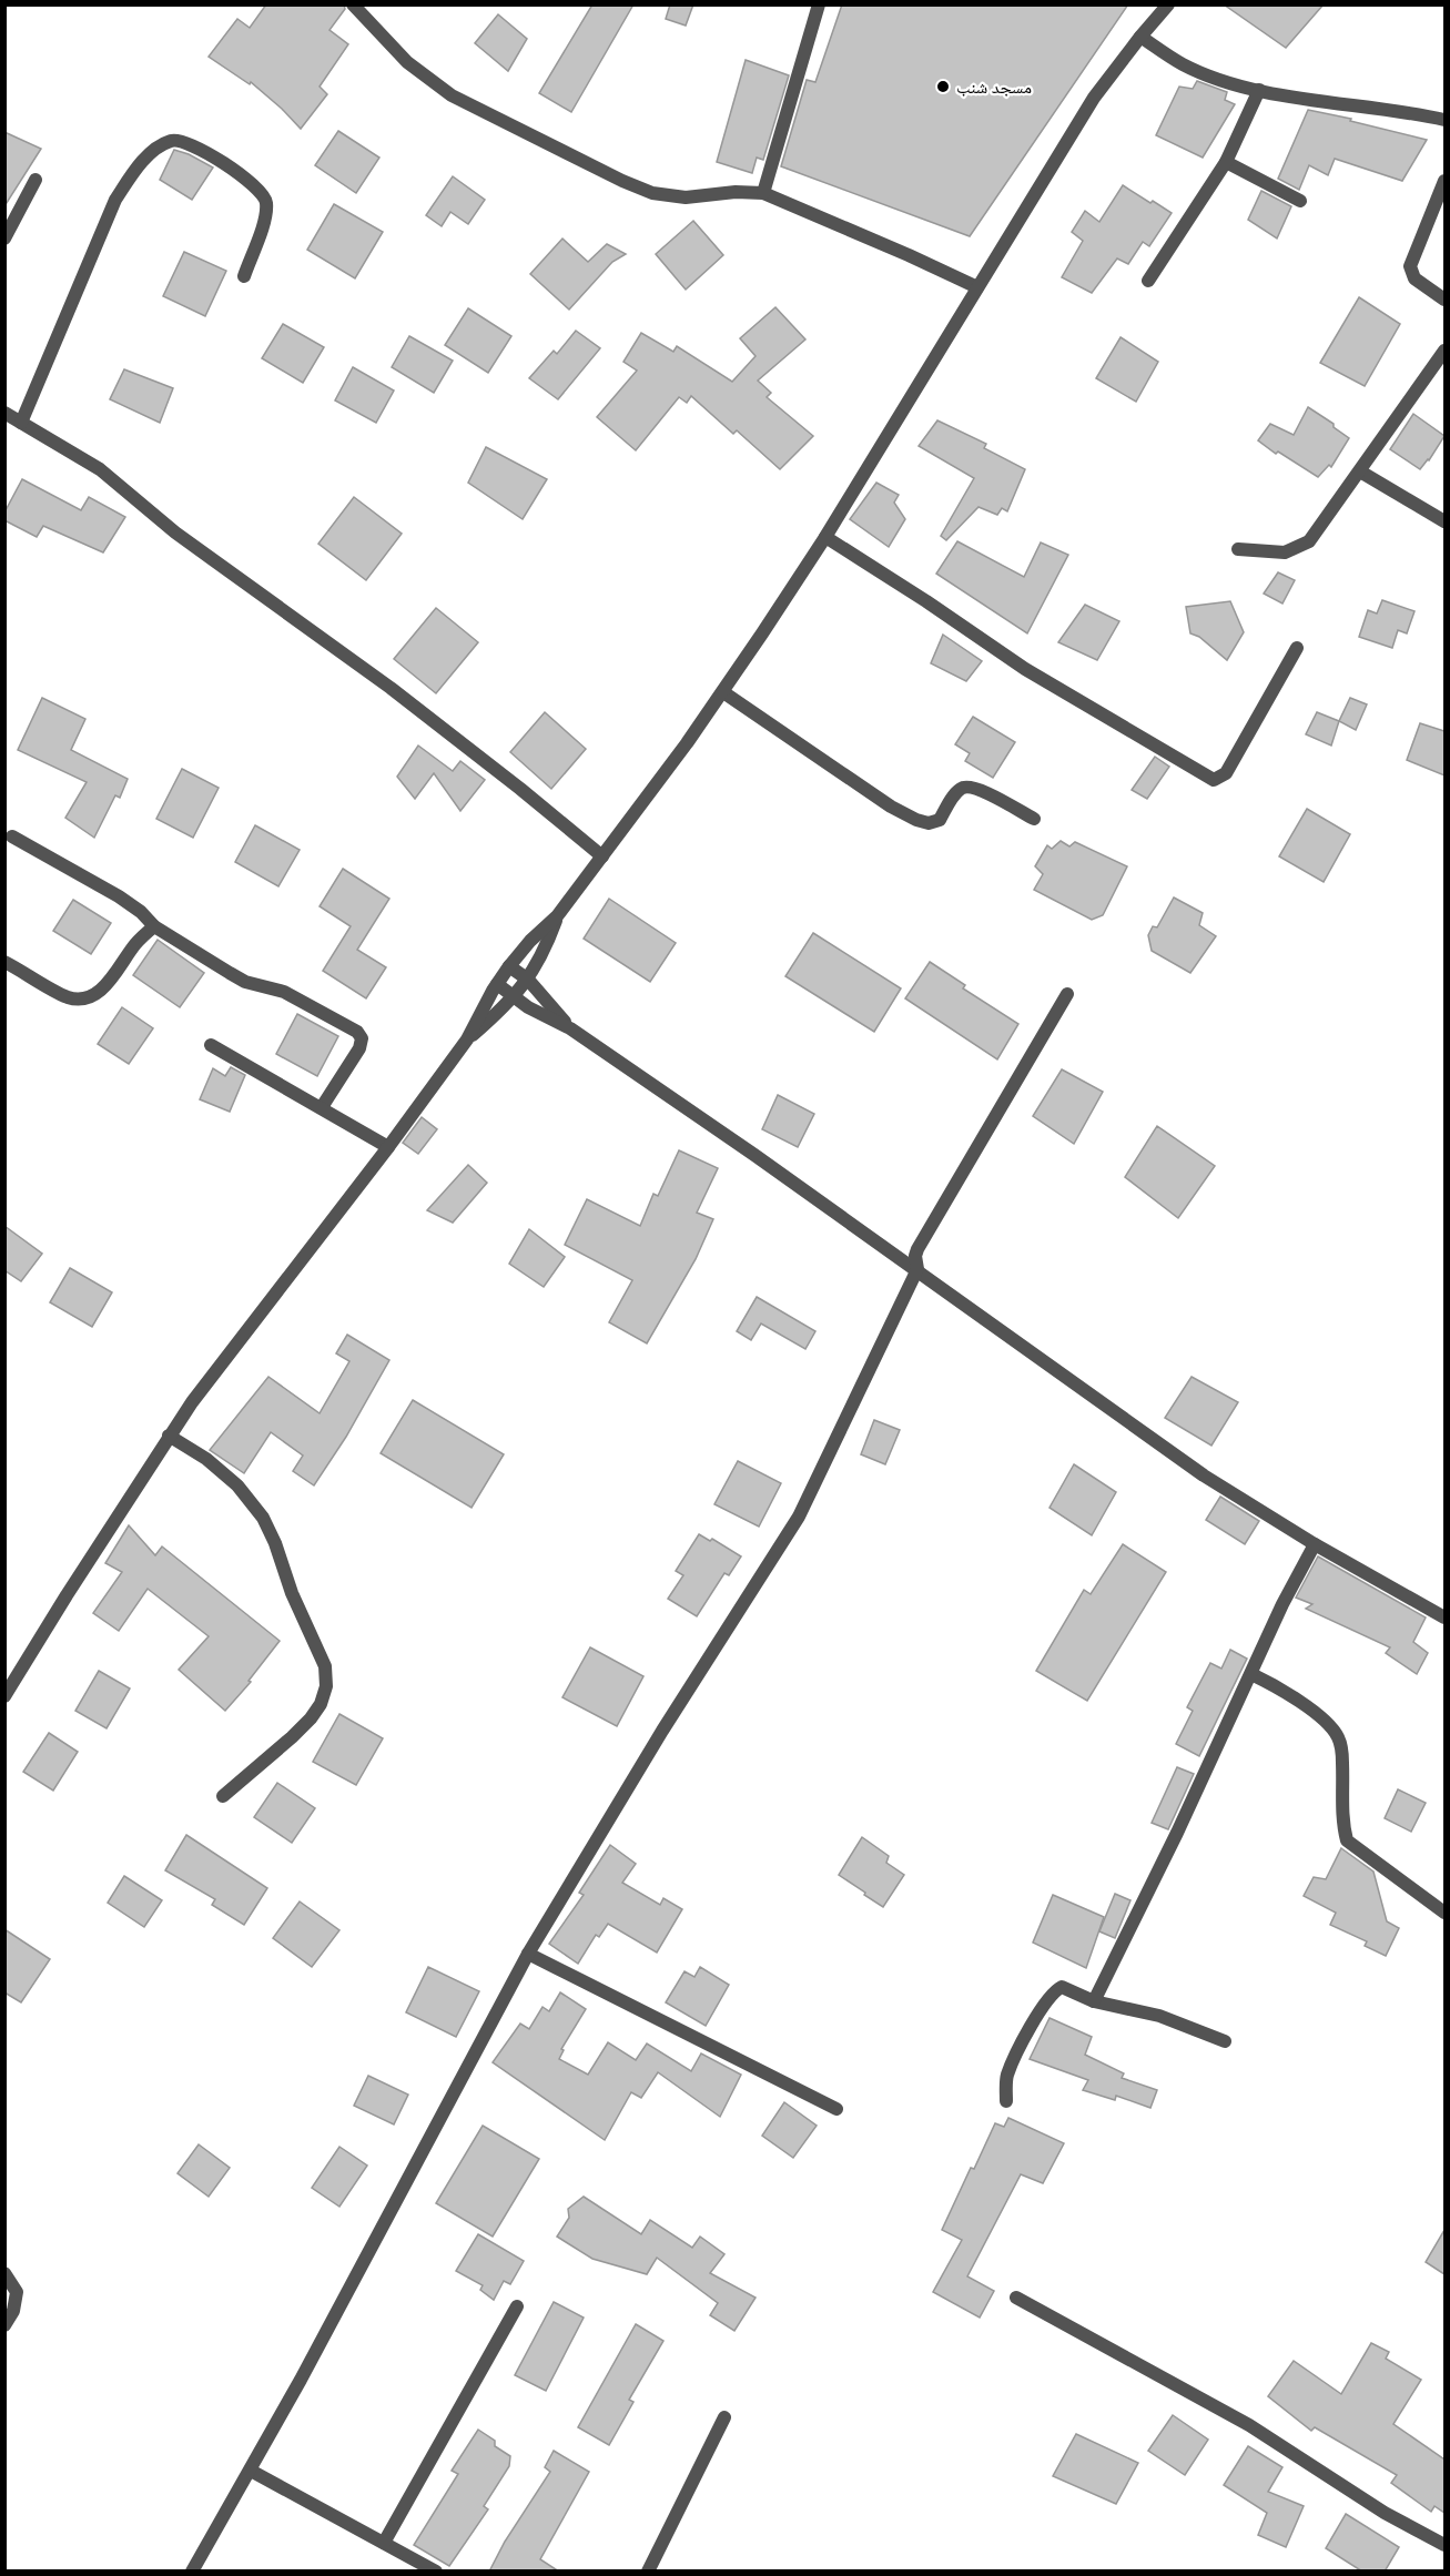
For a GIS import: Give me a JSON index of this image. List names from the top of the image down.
{
  "places": ["مسجد شنب"]
}
